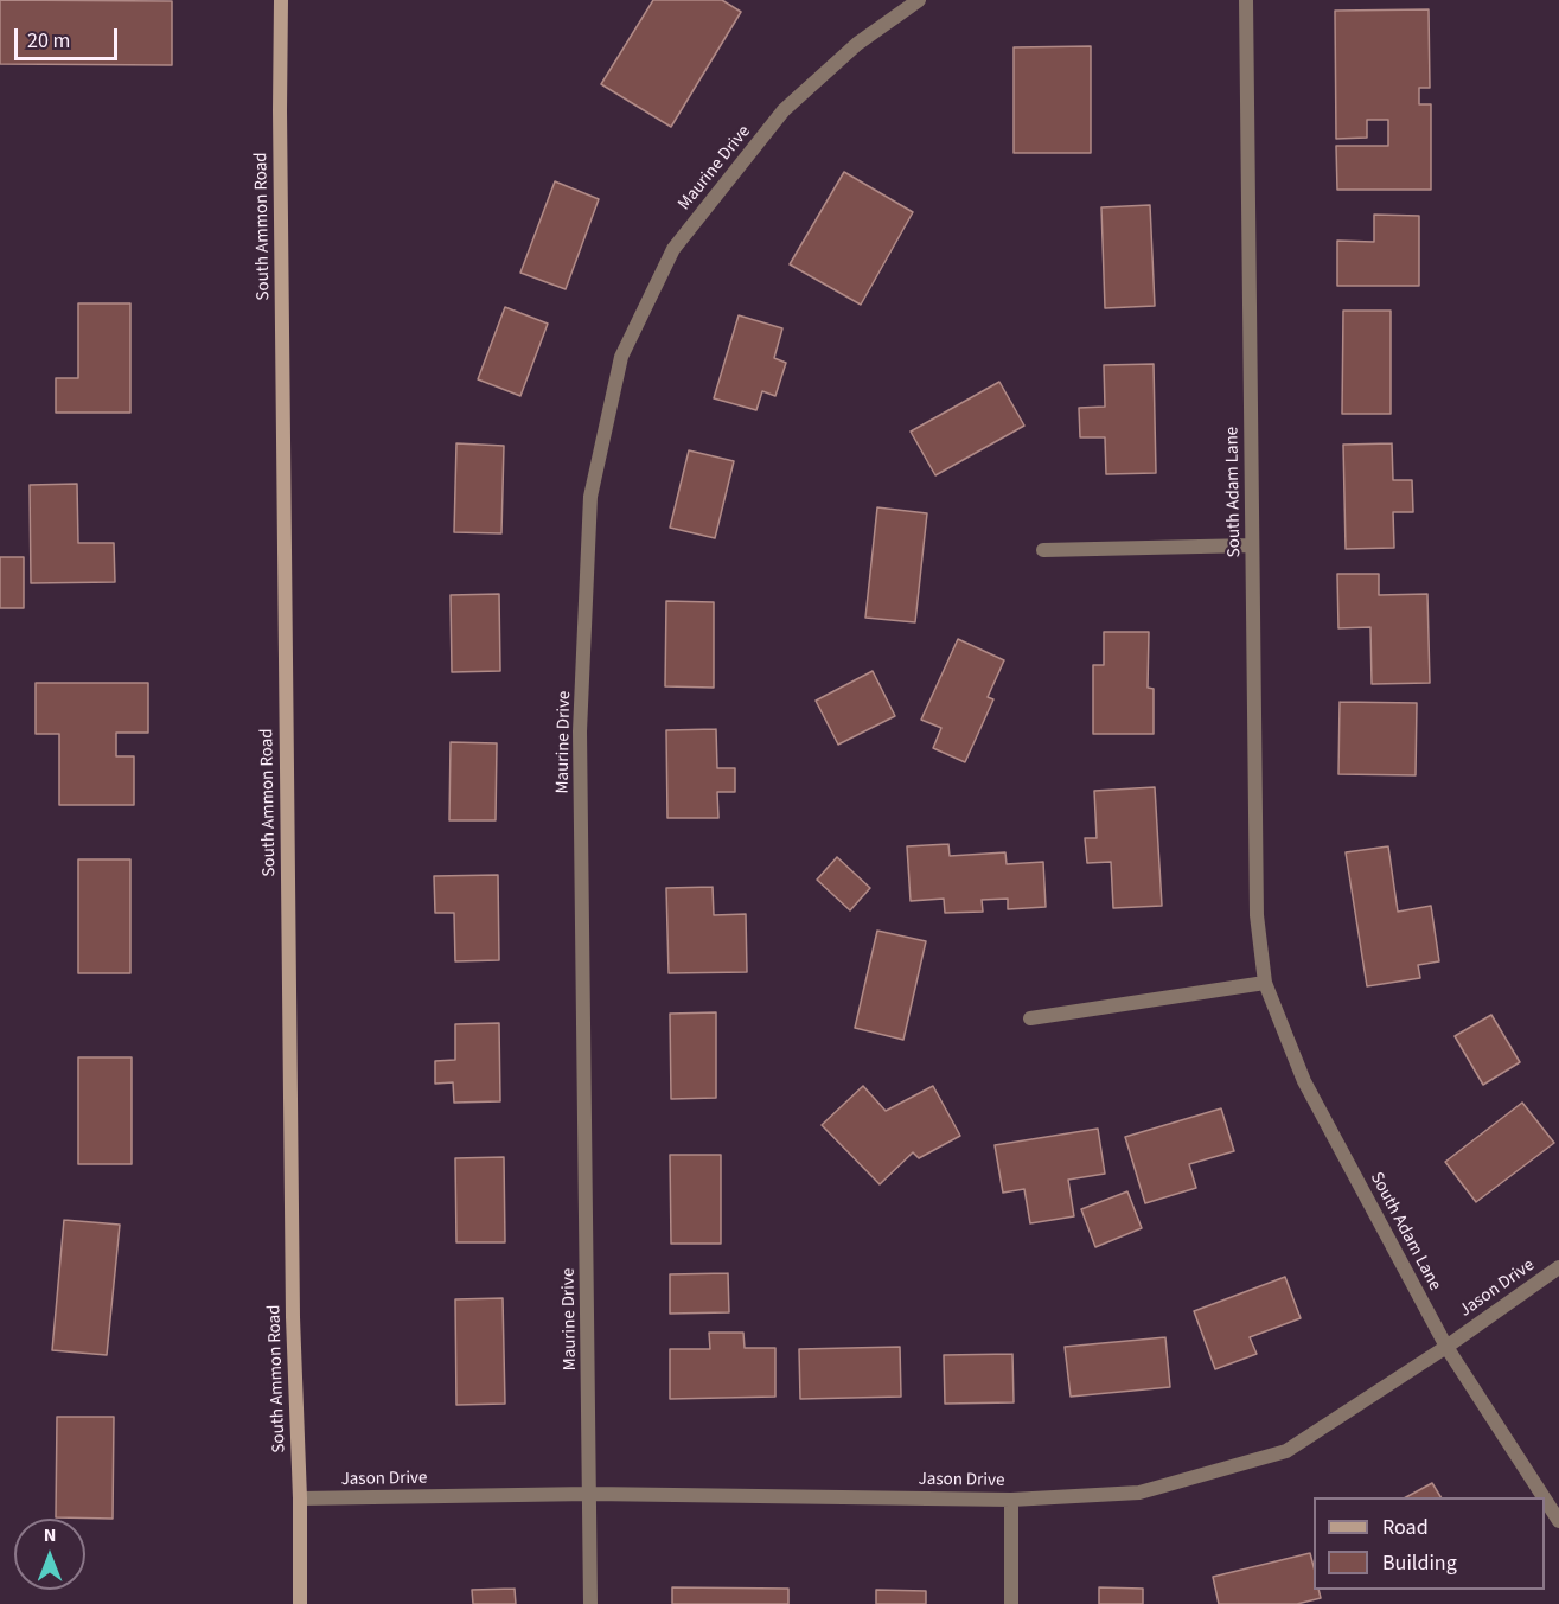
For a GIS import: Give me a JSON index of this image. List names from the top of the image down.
{
  "streets": {
    "main road": ["South Ammon Road"],
    "street": ["Maurine Drive", "South Adam Lane", "Jason Drive"]
  },
  "crossings": [
    ["Maurine Drive", "Jason Drive"],
    ["South Ammon Road", "Jason Drive"],
    ["South Adam Lane", "Jason Drive"]
  ],
  "legend": ["Road", "Building"],
  "scale_bar": "20 m",
  "north": "top"
}
